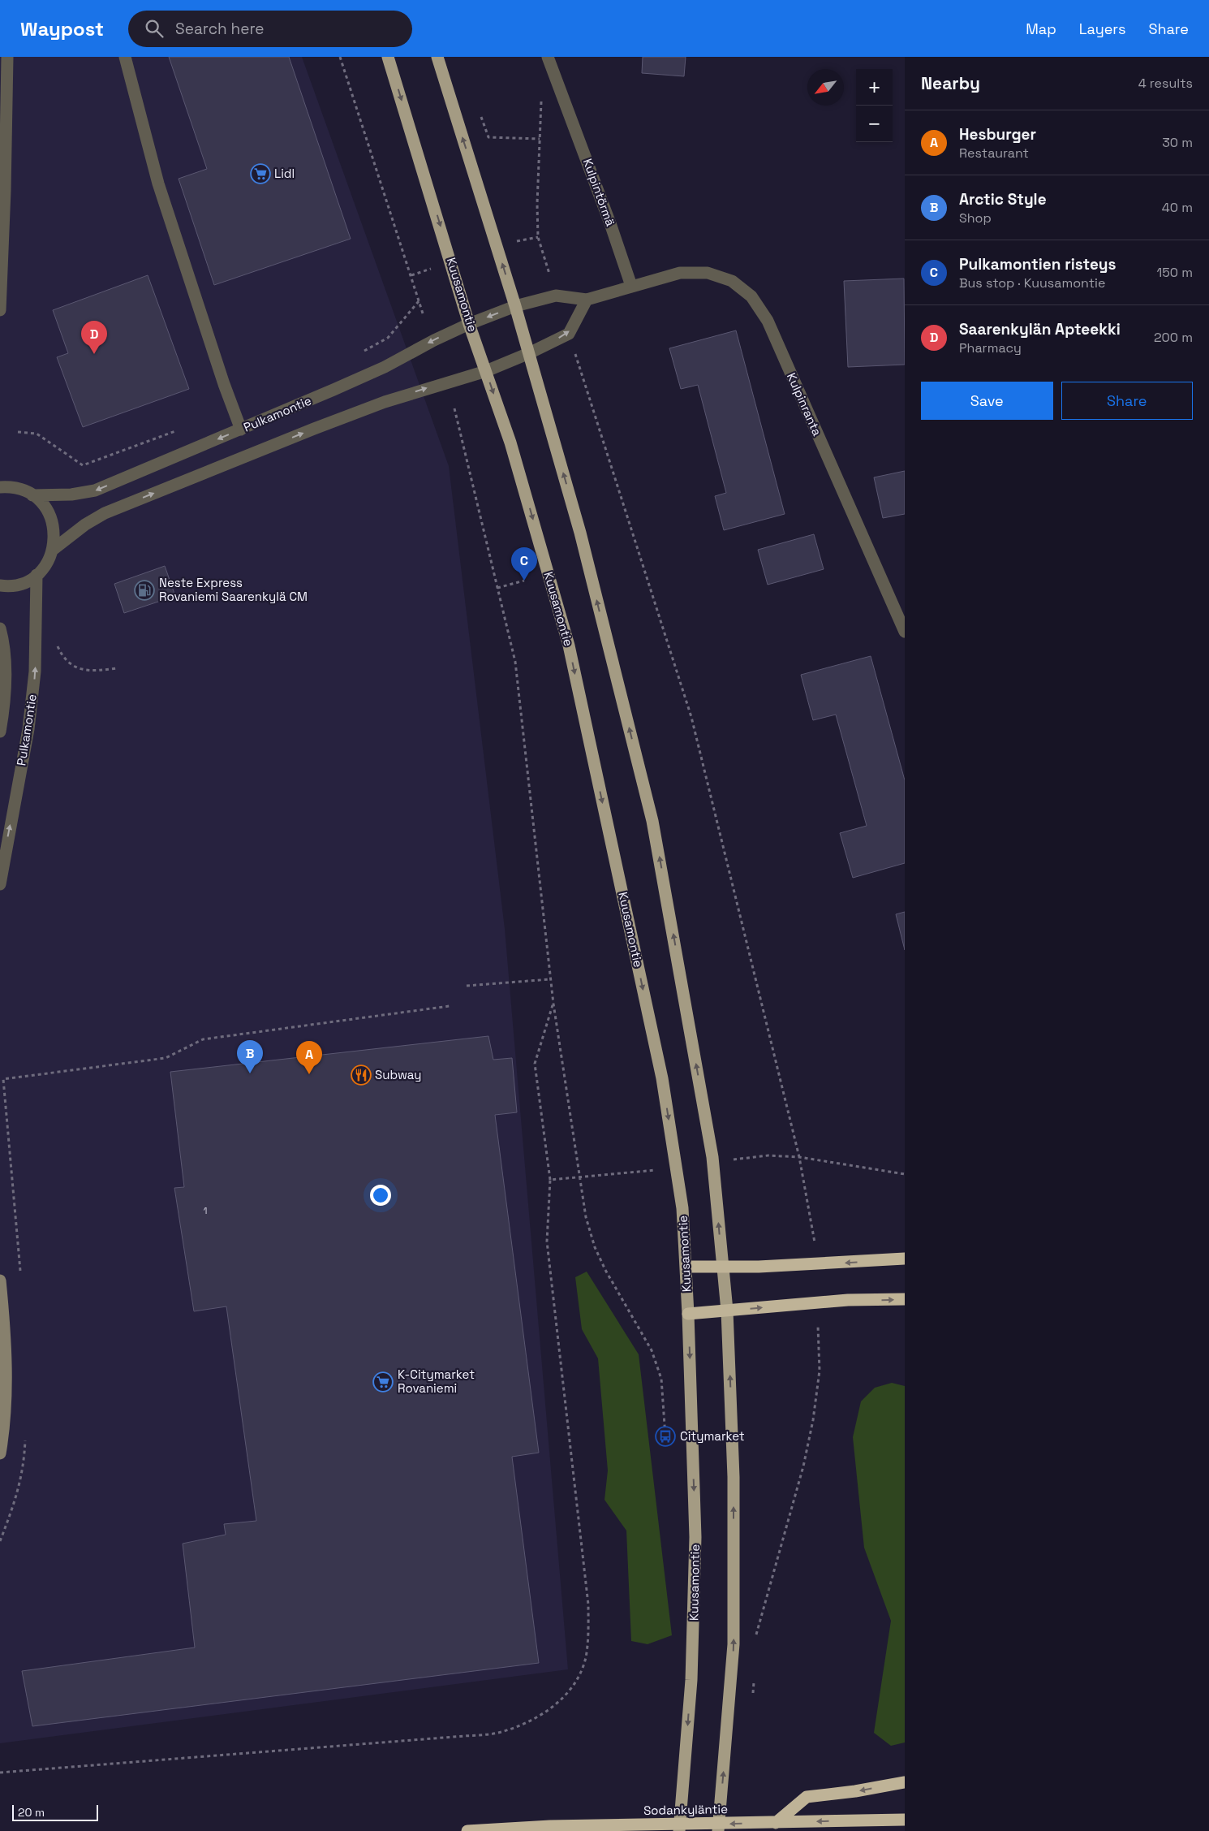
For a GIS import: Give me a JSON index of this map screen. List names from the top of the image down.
{
  "streets": {
    "highway": ["Sodankyläntie"],
    "main road": ["Kuusamontie"],
    "street": ["Kulpintörmä", "Kulpinranta", "Pulkamontie"]
  },
  "crossings": [
    ["Kulpintörmä", "Kulpinranta"],
    ["Kuusamontie", "Pulkamontie"]
  ],
  "places": {
    "supermarket": ["Lidl", "K-Citymarket Rovaniemi"],
    "fuel station": ["Neste Express Rovaniemi Saarenkylä CM"],
    "restaurant": ["Subway"],
    "bus stop": ["Citymarket"]
  },
  "house_numbers": ["1"],
  "scale_bar": "20 m",
  "north": "bottom left",
  "page": {
    "header": "Waypost",
    "search": "Search here",
    "nav": ["Map", "Layers", "Share"],
    "heading": ["Nearby", "4 results"],
    "map_buttons": ["+", "−"],
    "list": [
      {
        "mark": "A",
        "name": "Hesburger",
        "note": "Restaurant",
        "value": "30 m"
      },
      {
        "mark": "B",
        "name": "Arctic Style",
        "note": "Shop",
        "value": "40 m"
      },
      {
        "mark": "C",
        "name": "Pulkamontien risteys",
        "note": "Bus stop · Kuusamontie",
        "value": "150 m"
      },
      {
        "mark": "D",
        "name": "Saarenkylän Apteekki",
        "note": "Pharmacy",
        "value": "200 m"
      }
    ],
    "pins": [
      "D",
      "C",
      "B",
      "A"
    ],
    "buttons": ["Save", "Share"],
    "scale": "20 m"
  }
}
